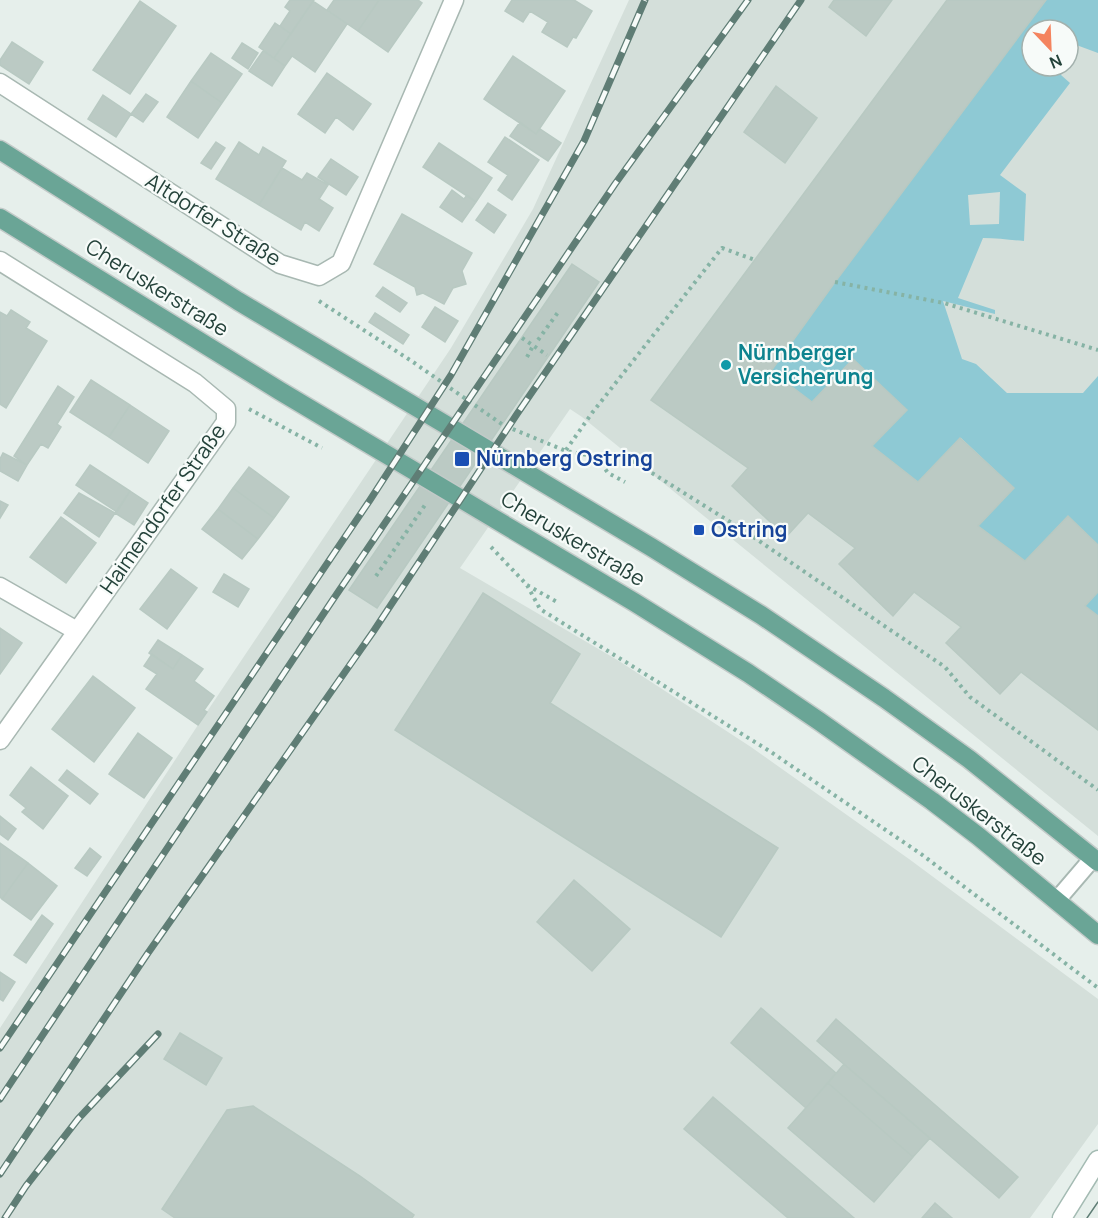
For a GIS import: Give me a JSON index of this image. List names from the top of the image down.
{
  "streets": {
    "main road": ["Cheruskerstraße"],
    "street": ["Altdorfer Straße", "Haimendorfer Straße"]
  },
  "places": {
    "other": ["Nürnberger Versicherung"],
    "transit": ["Nürnberg Ostring", "Ostring"]
  },
  "north": "bottom right"
}
